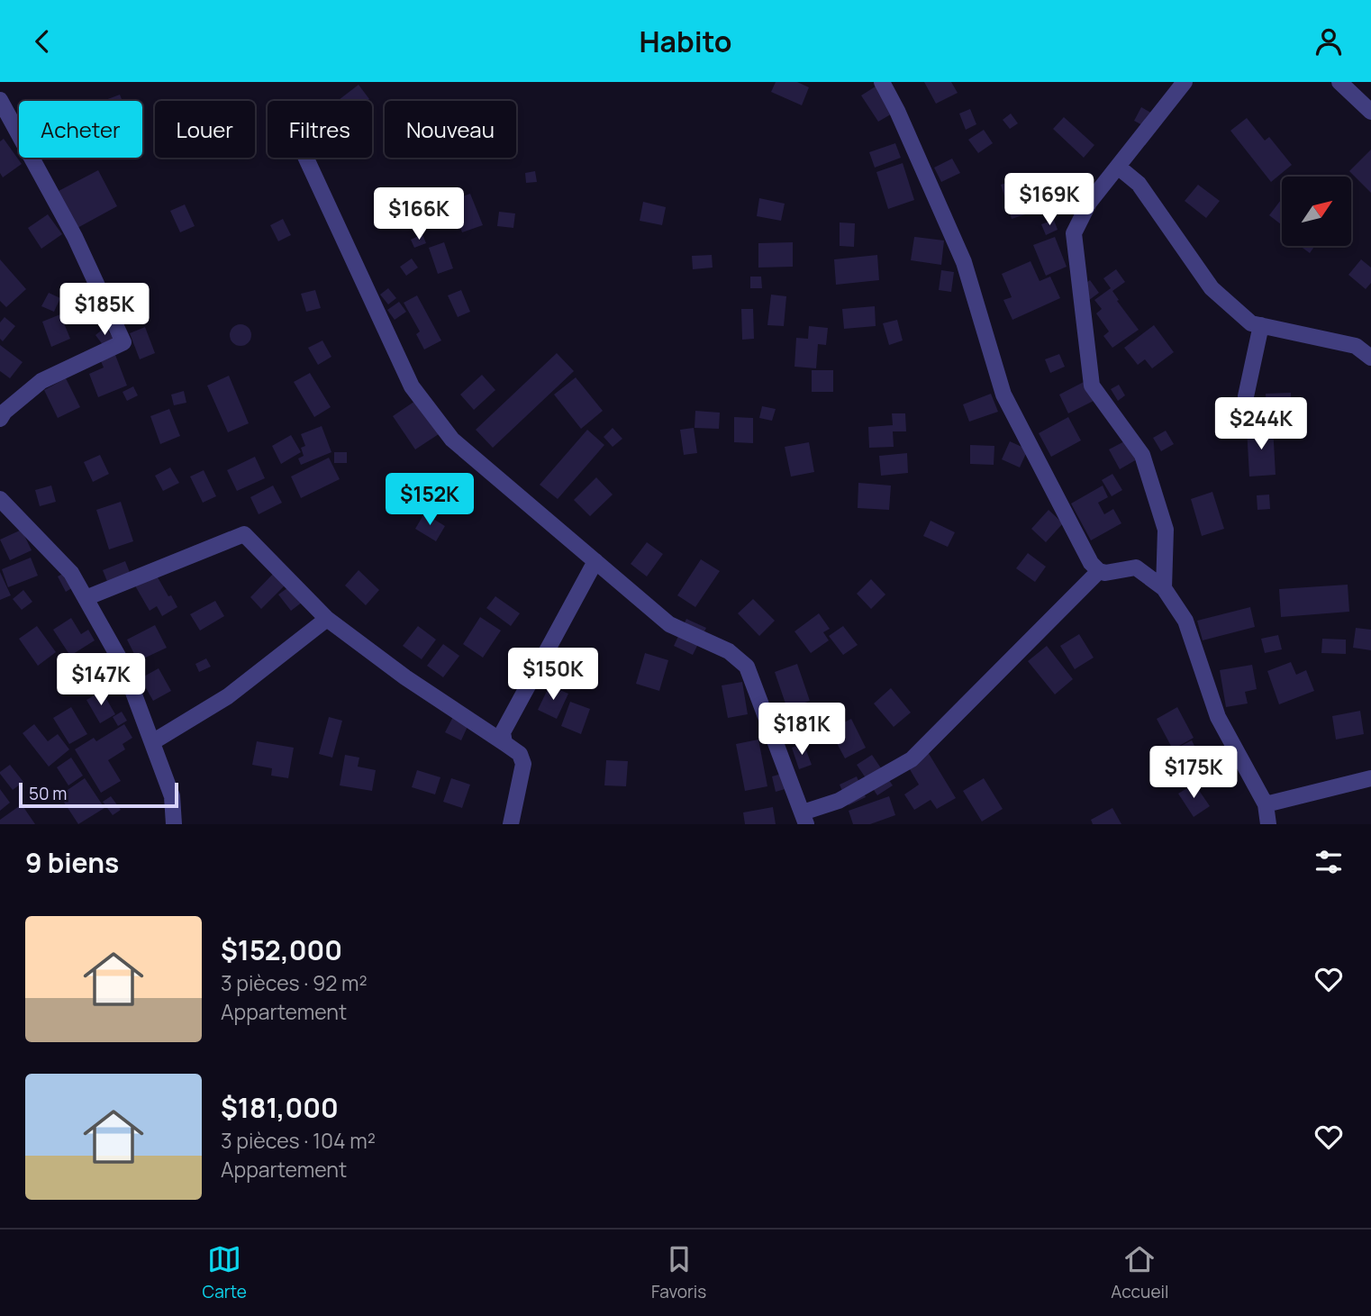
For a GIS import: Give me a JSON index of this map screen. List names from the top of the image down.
{
  "scale_bar": "50 m",
  "north": "top right",
  "page": {
    "header": "Habito",
    "chip": [
      "Acheter",
      "Louer",
      "Filtres",
      "Nouveau"
    ],
    "price": [
      "$169K",
      "$166K",
      "$185K",
      "$244K",
      "$152K",
      "$150K",
      "$147K",
      "$181K",
      "$175K"
    ],
    "scale": "50 m",
    "heading": "9 biens",
    "list": [
      {
        "name": "$152,000",
        "note": "3 pièces · 92 m² · Appartement"
      },
      {
        "name": "$181,000",
        "note": "3 pièces · 104 m² · Appartement"
      }
    ],
    "tabs": ["Carte", "Favoris", "Accueil"]
  }
}
